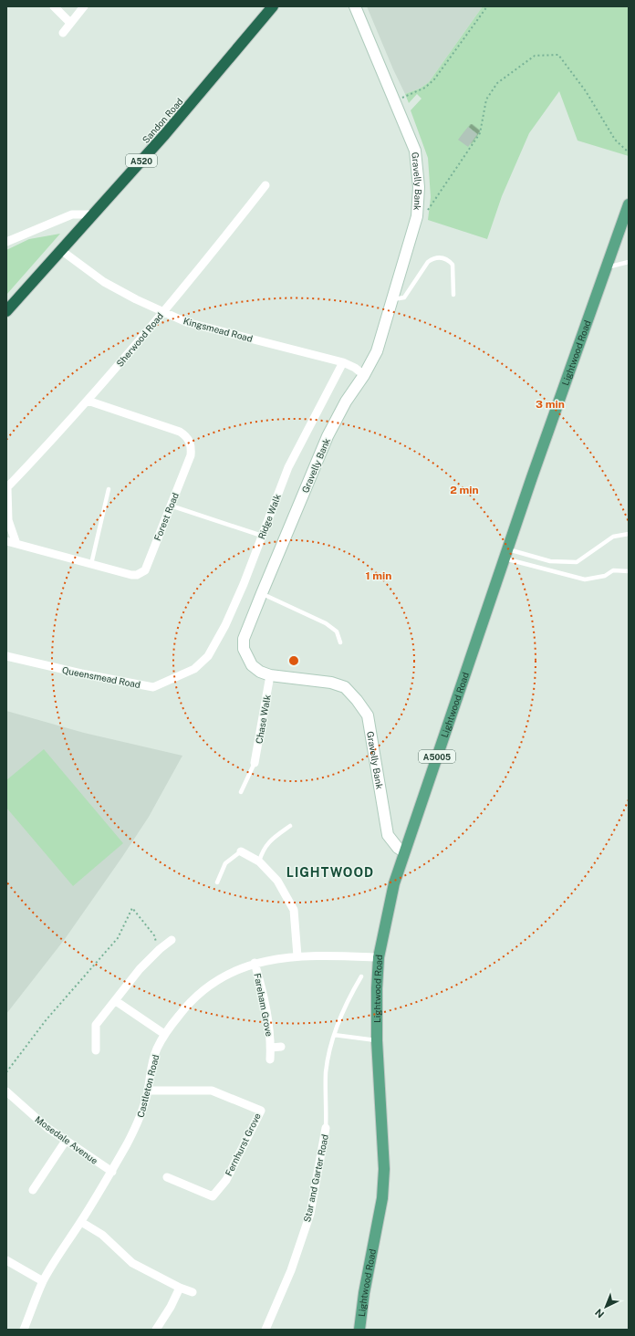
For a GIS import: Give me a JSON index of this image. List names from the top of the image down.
{
  "streets": {
    "highway": ["Sandon Road", "A520"],
    "main road": ["Lightwood Road", "A5005"],
    "street": [
      "Gravelly Bank",
      "Kingsmead Road",
      "Sherwood Road",
      "Forest Road",
      "Ridge Walk",
      "Queensmead Road",
      "Chase Walk",
      "Fareham Grove",
      "Castleton Road",
      "Mosedale Avenue",
      "Fernhurst Grove",
      "Star and Garter Road"
    ]
  },
  "crossings": [
    ["Sandon Road", "Kingsmead Road"],
    ["Gravelly Bank", "Kingsmead Road"],
    ["Gravelly Bank", "Lightwood Road"],
    ["Gravelly Bank", "Chase Walk"],
    ["Kingsmead Road", "Sherwood Road"],
    ["Kingsmead Road", "Ridge Walk"],
    ["Sherwood Road", "Forest Road"],
    ["Lightwood Road", "Castleton Road"],
    ["Ridge Walk", "Queensmead Road"],
    ["Fareham Grove", "Castleton Road"],
    ["Castleton Road", "Mosedale Avenue"],
    ["Castleton Road", "Fernhurst Grove"]
  ],
  "districts": ["LIGHTWOOD"],
  "north": "bottom left",
  "rings": ["3 min", "2 min", "1 min"]
}
